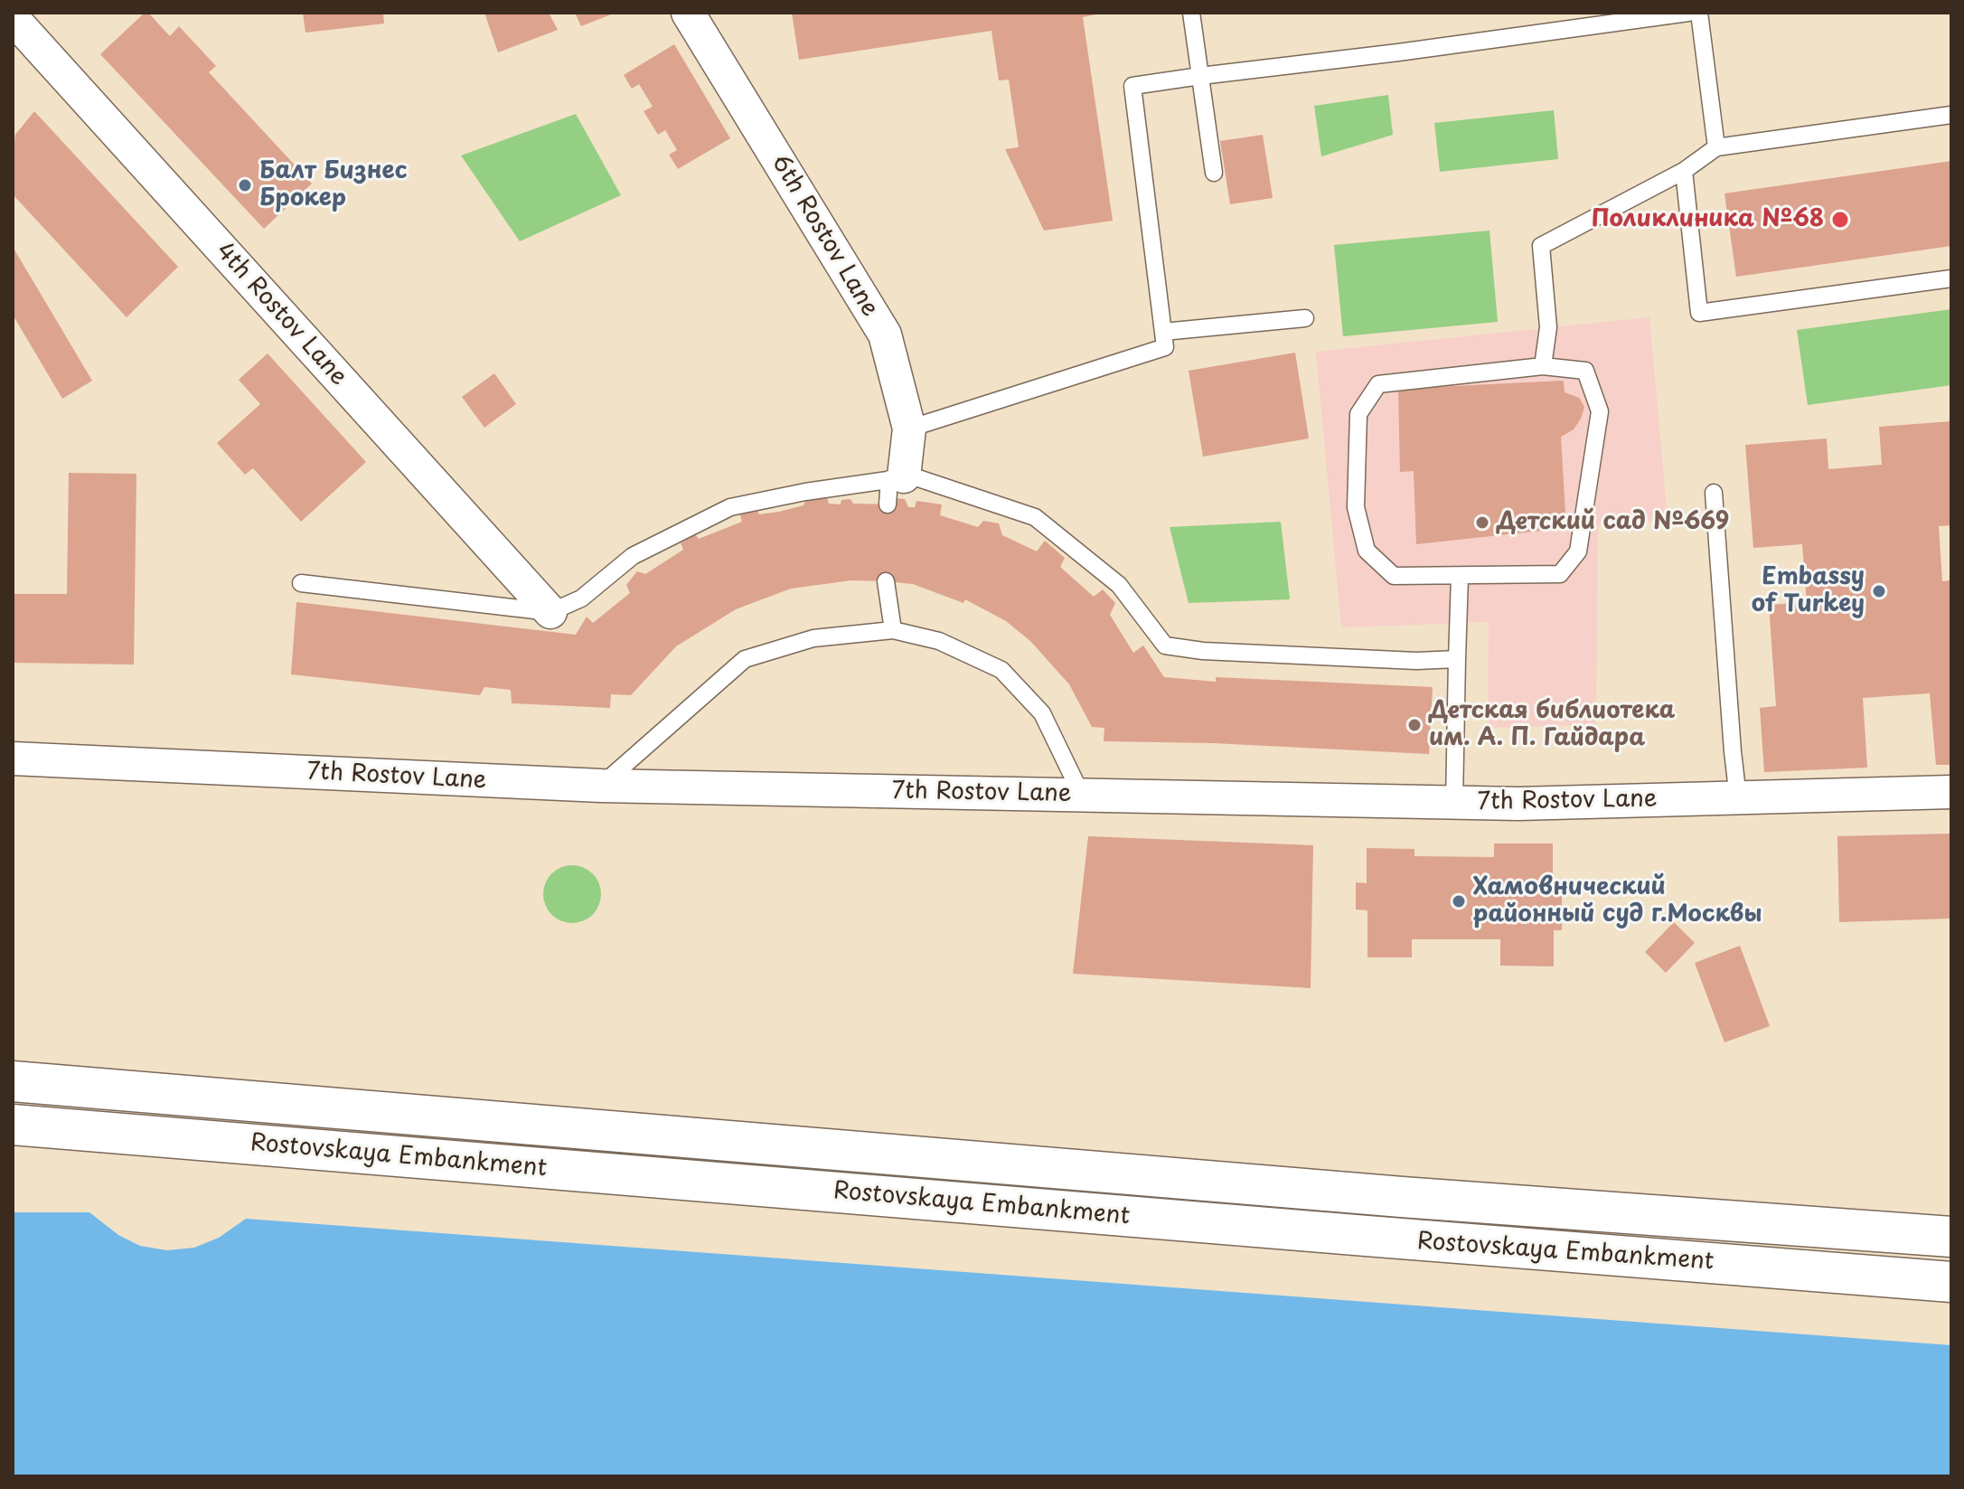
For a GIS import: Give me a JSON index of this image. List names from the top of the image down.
{
  "streets": {
    "main road": ["Rostovskaya Embankment"],
    "street": ["6th Rostov Lane", "4th Rostov Lane", "7th Rostov Lane"]
  },
  "places": [
    "Балт Бизнес Брокер",
    "Поликлиника №68",
    "Детский сад №669",
    "Embassy of Turkey",
    "Детская библиотека им. А. П. Гайдара",
    "Хамовнический районный суд г.Москвы"
  ]
}
